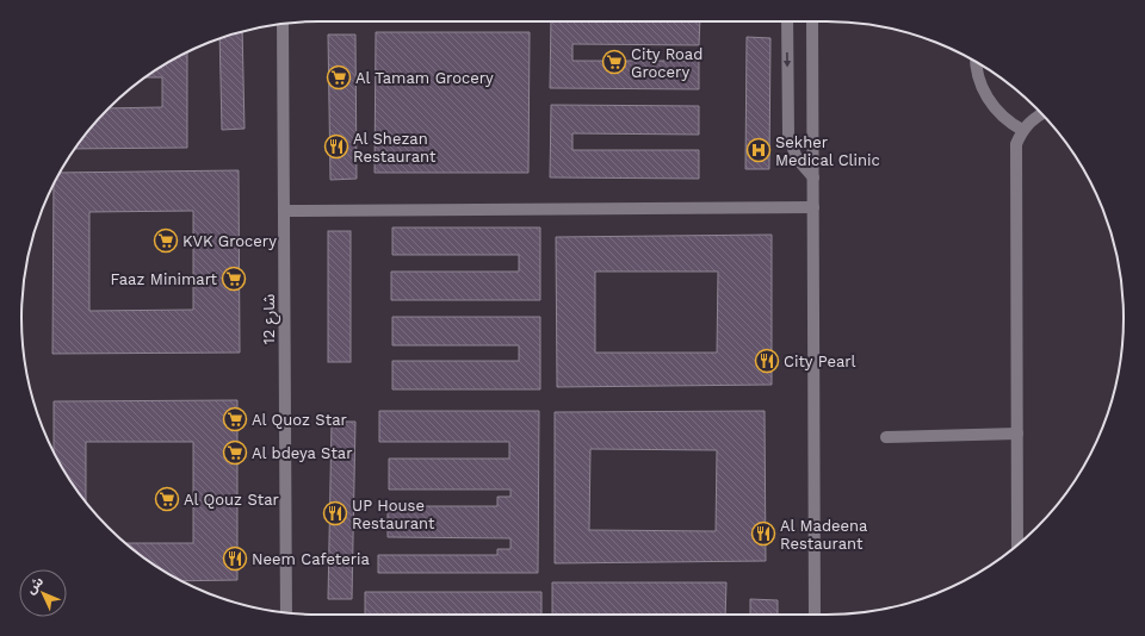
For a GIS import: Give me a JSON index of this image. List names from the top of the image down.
{
  "streets": {
    "street": ["شارع 12"]
  },
  "places": {
    "supermarket": [
      "City Road Grocery",
      "Al Tamam Grocery",
      "KVK Grocery",
      "Faaz Minimart",
      "Al Quoz Star",
      "Al bdeya Star",
      "Al Qouz Star"
    ],
    "restaurant": [
      "Al Shezan Restaurant",
      "City Pearl",
      "UP House Restaurant",
      "Al Madeena Restaurant",
      "Neem Cafeteria"
    ],
    "hospital": ["Sekher Medical Clinic"]
  },
  "north": "top left"
}
